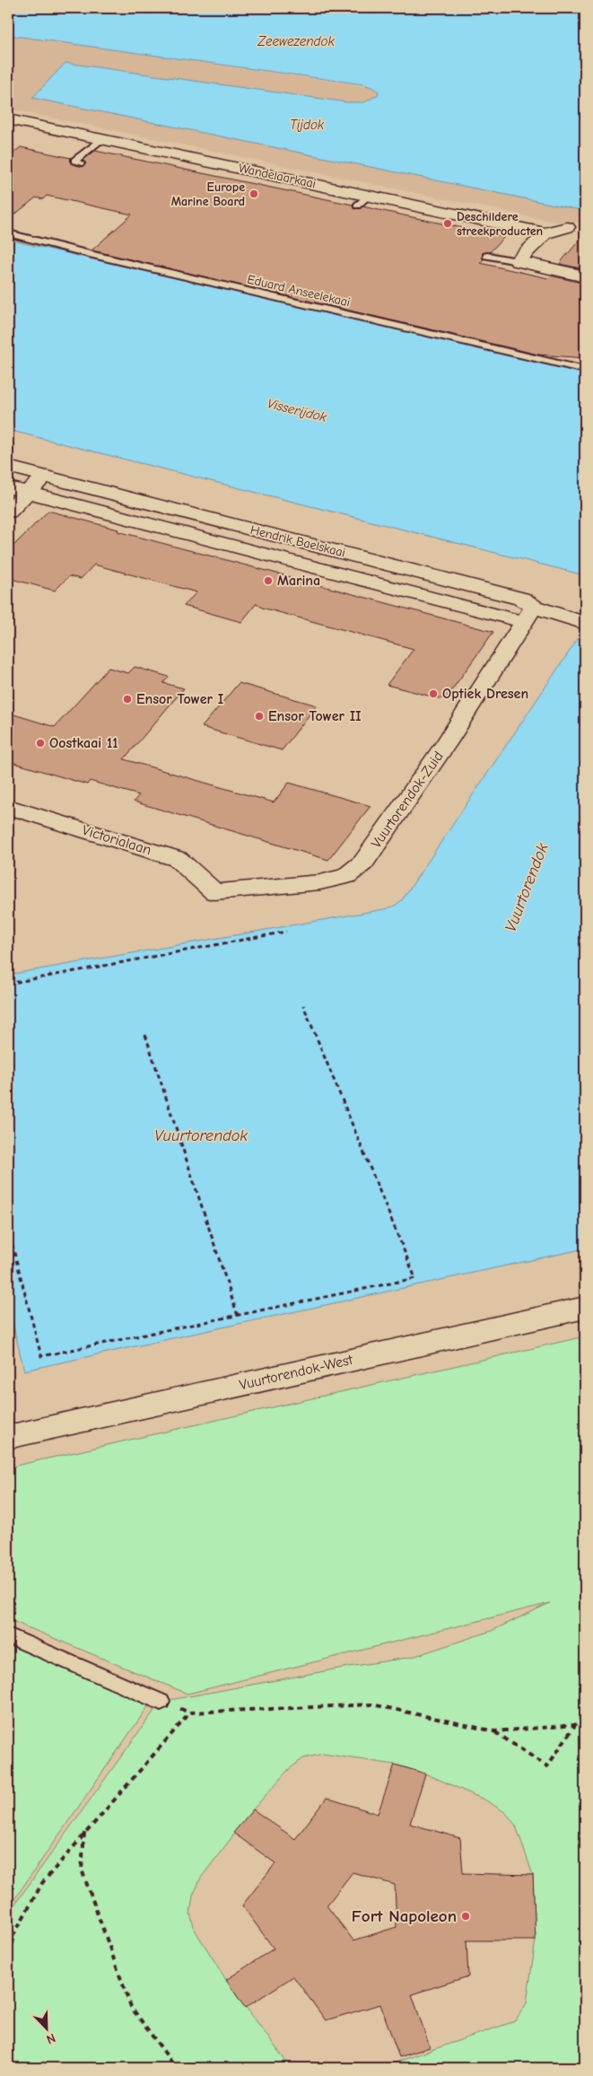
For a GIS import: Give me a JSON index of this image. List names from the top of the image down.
{
  "streets": {
    "street": [
      "Wandelaarkaai",
      "Hendrik Baelskaai",
      "Vuurtorendok-Zuid",
      "Victorialaan",
      "Vuurtorendok-West"
    ],
    "lane": ["Eduard Anseelekaai"]
  },
  "crossings": [
    ["Hendrik Baelskaai", "Vuurtorendok-Zuid"],
    ["Vuurtorendok-Zuid", "Victorialaan"]
  ],
  "water": [
    "Zeewezendok",
    "Tijdok",
    "Visserijdok",
    "Vuurtorendok"
  ],
  "places": [
    "Europe Marine Board",
    "Deschildere streekproducten",
    "Marina",
    "Optiek Dresen",
    "Ensor Tower I",
    "Ensor Tower II",
    "Oostkaai 11",
    "Fort Napoleon"
  ],
  "north": "bottom right"
}
